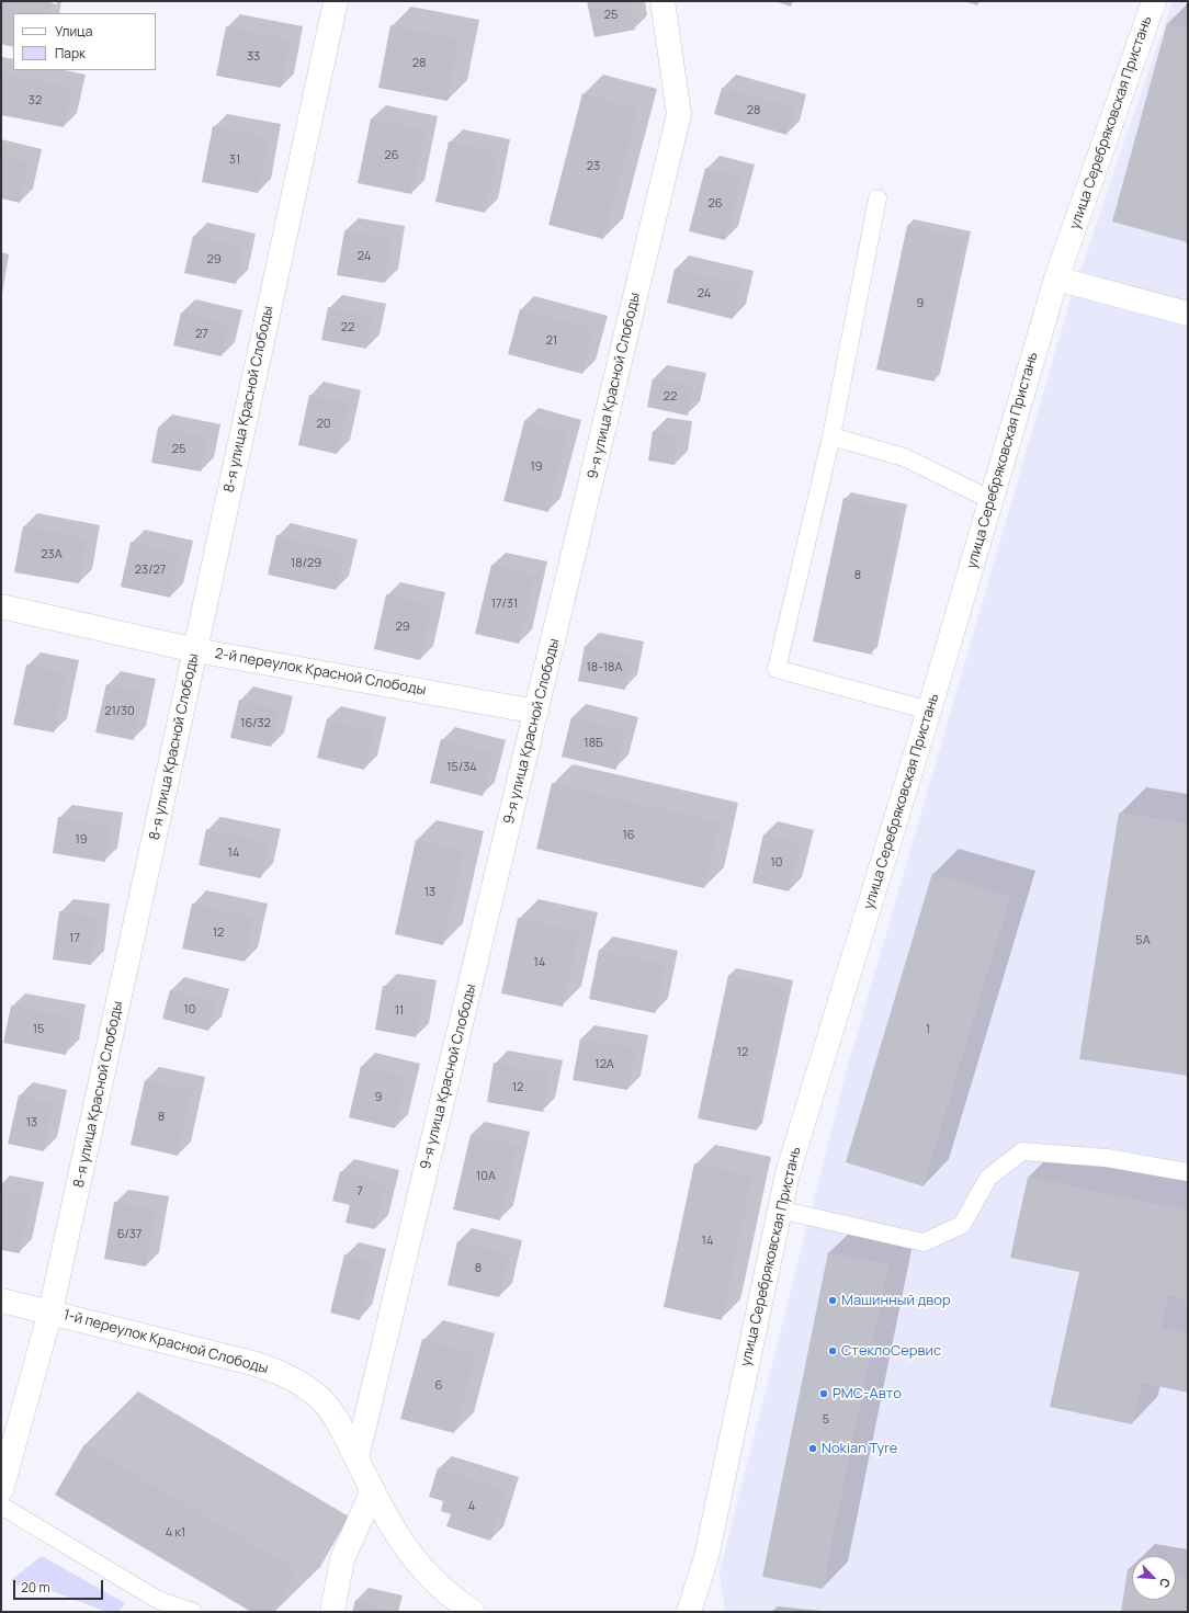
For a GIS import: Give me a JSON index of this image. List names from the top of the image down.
{
  "streets": {
    "street": [
      "улица Серебряковская Пристань",
      "9-я улица Красной Слободы",
      "8-я улица Красной Слободы",
      "2-й переулок Красной Слободы",
      "1-й переулок Красной Слободы"
    ]
  },
  "crossings": [
    ["9-я улица Красной Слободы", "2-й переулок Красной Слободы"],
    ["9-я улица Красной Слободы", "1-й переулок Красной Слободы"],
    ["8-я улица Красной Слободы", "2-й переулок Красной Слободы"],
    ["8-я улица Красной Слободы", "1-й переулок Красной Слободы"]
  ],
  "places": [
    "Машинный двор",
    "СтеклоСервис",
    "РМС-Авто",
    "Nokian Tyre"
  ],
  "house_numbers": [
    "25",
    "33",
    "28",
    "32",
    "28",
    "26",
    "31",
    "23",
    "26",
    "24",
    "29",
    "24",
    "9",
    "22",
    "27",
    "21",
    "22",
    "20",
    "25",
    "19",
    "23А",
    "18/29",
    "23/27",
    "8",
    "17/31",
    "29",
    "18-18А",
    "21/30",
    "16/32",
    "18Б",
    "15/34",
    "16",
    "19",
    "14",
    "10",
    "13",
    "12",
    "17",
    "5А",
    "14",
    "10",
    "11",
    "15",
    "1",
    "12",
    "12А",
    "12",
    "9",
    "8",
    "13",
    "10А",
    "7",
    "6/37",
    "14",
    "8",
    "6",
    "5",
    "4",
    "4 к1"
  ],
  "legend": ["Улица", "Парк"],
  "scale_bar": "20 m",
  "north": "bottom right"
}
